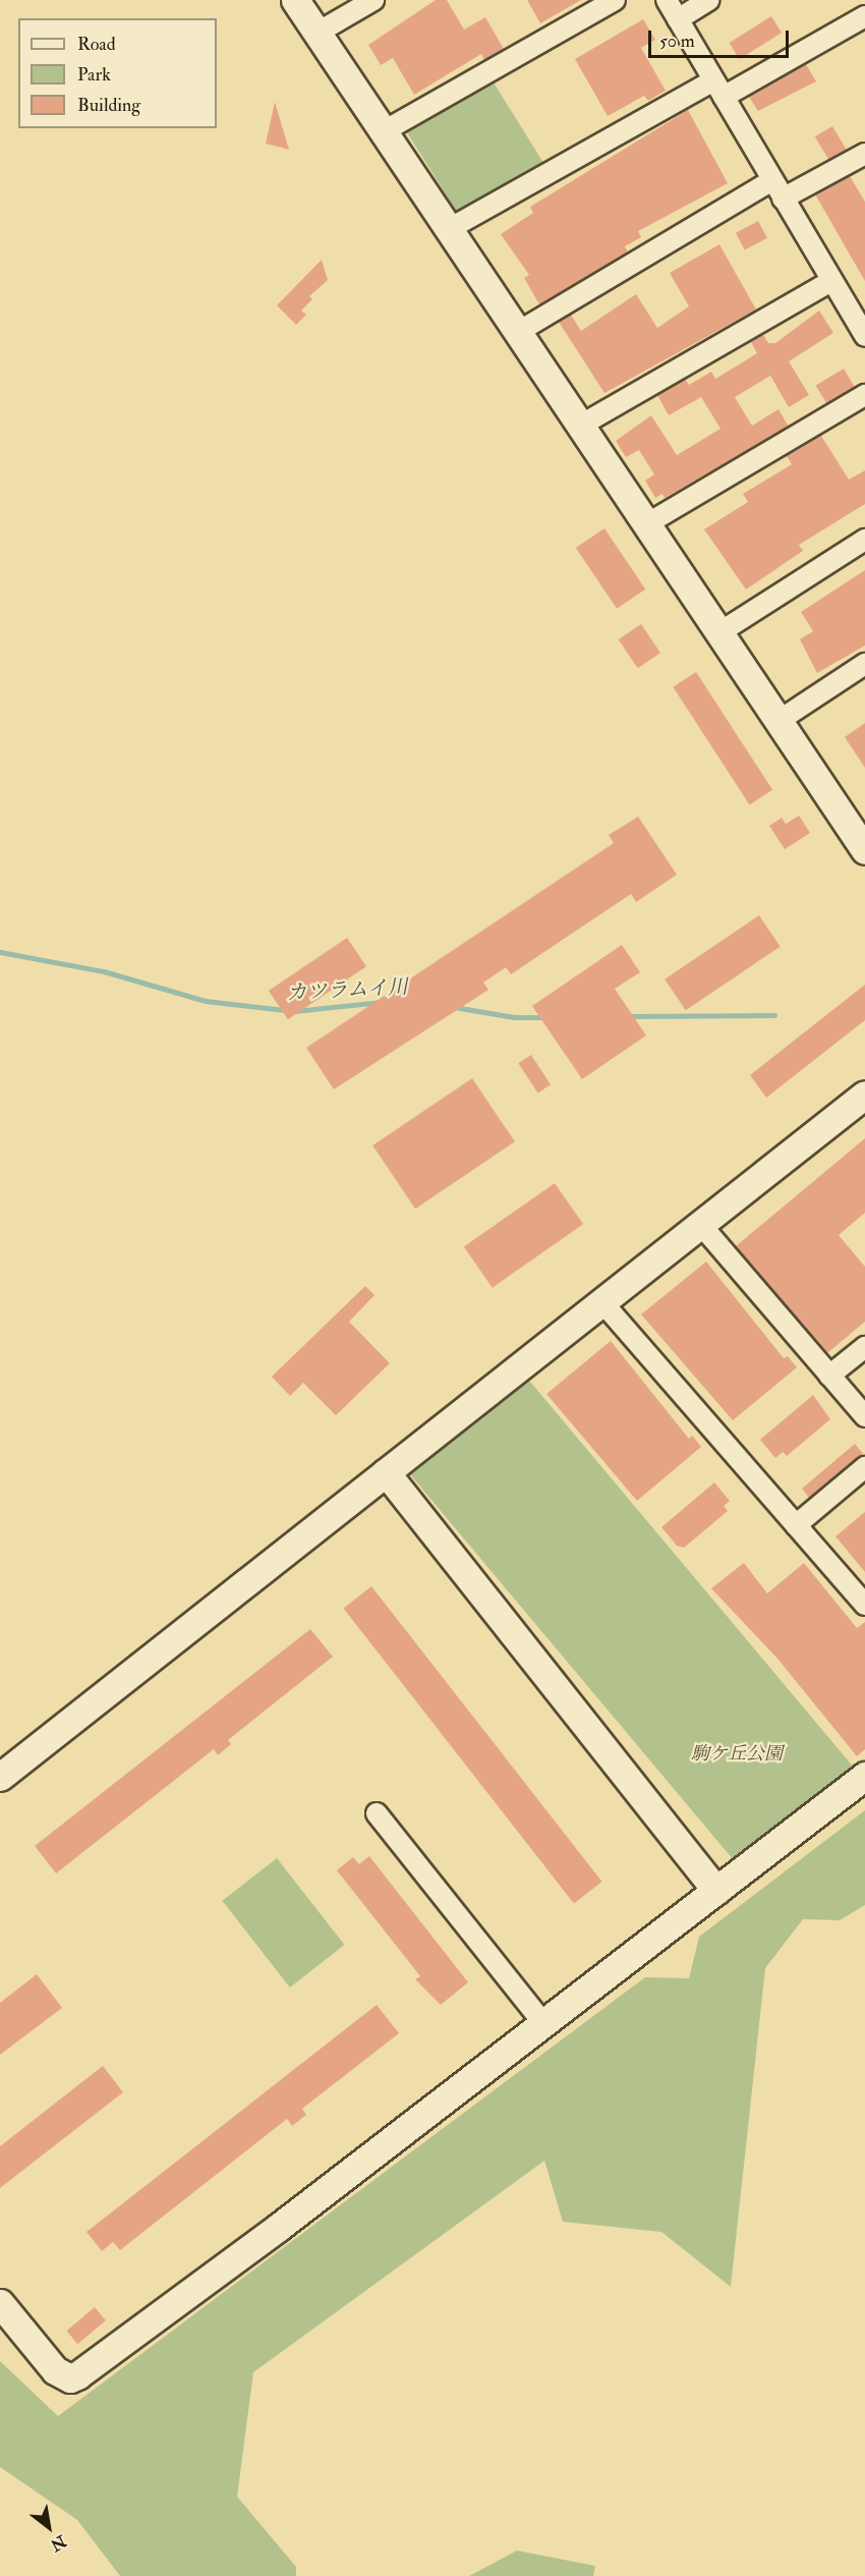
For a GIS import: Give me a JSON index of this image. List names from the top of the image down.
{
  "water": ["カツラムイ川"],
  "parks": ["駒ケ丘公園"],
  "legend": ["Road", "Park", "Building"],
  "scale_bar": "50 m",
  "north": "bottom right"
}
